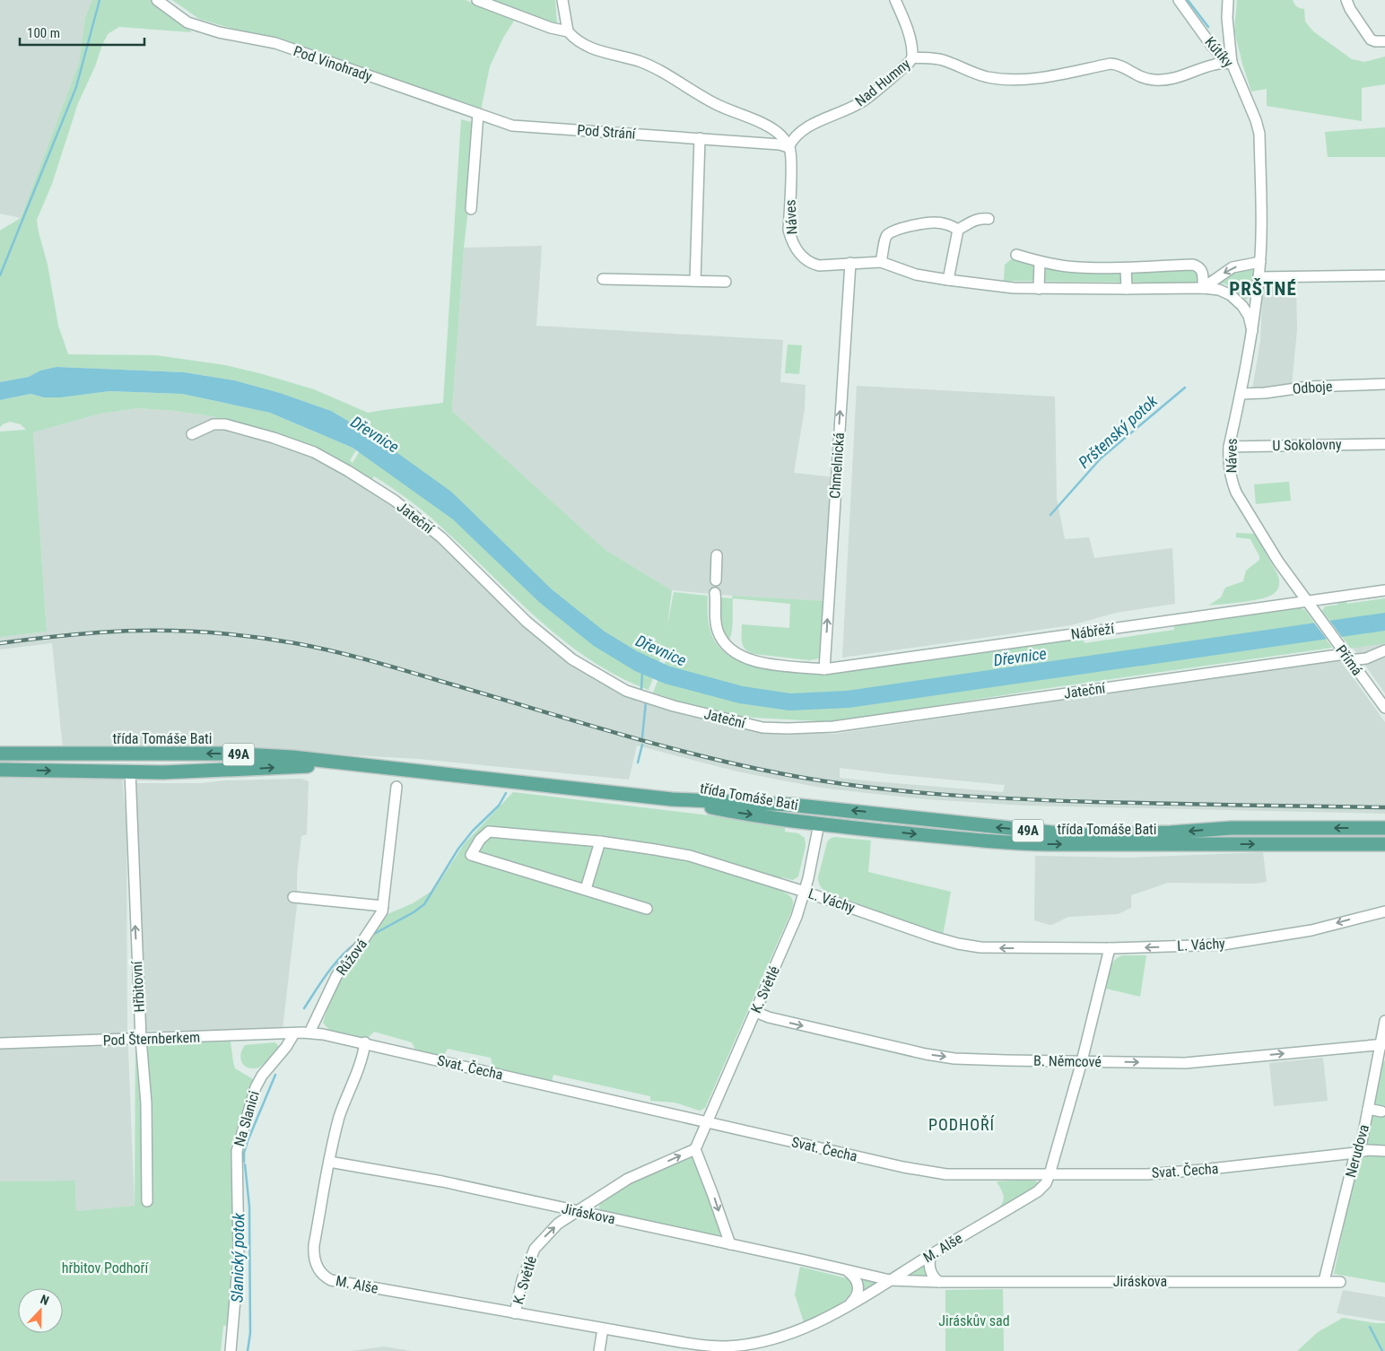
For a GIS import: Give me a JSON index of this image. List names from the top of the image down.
{
  "streets": {
    "main road": ["třída Tomáše Bati", "49A"],
    "street": [
      "Kútíky",
      "Pod Vinohrady",
      "Nad Humny",
      "Pod Strání",
      "Náves",
      "Odboje",
      "U Sokolovny",
      "Chmelnická",
      "Jateční",
      "Nábřeží",
      "Přímá",
      "L. Váchy",
      "Růžová",
      "Hřbitovní",
      "K. Světlé",
      "Pod Šternberkem",
      "B. Němcové",
      "Svat. Čecha",
      "Na Slanici",
      "Nerudova",
      "Jiráskova",
      "M. Alše"
    ]
  },
  "crossings": [
    ["Kútíky", "Nad Humny"],
    ["Kútíky", "Náves"],
    ["Pod Vinohrady", "Pod Strání"],
    ["Nad Humny", "Pod Strání"],
    ["Nad Humny", "Náves"],
    ["Pod Strání", "Náves"],
    ["Náves", "Odboje"],
    ["Náves", "U Sokolovny"],
    ["Náves", "Chmelnická"],
    ["Náves", "Nábřeží"],
    ["Náves", "Přímá"],
    ["Chmelnická", "Nábřeží"],
    ["Jateční", "Přímá"],
    ["třída Tomáše Bati", "Hřbitovní"],
    ["třída Tomáše Bati", "K. Světlé"],
    ["L. Váchy", "K. Světlé"],
    ["L. Váchy", "M. Alše"],
    ["Růžová", "Pod Šternberkem"],
    ["Růžová", "Svat. Čecha"],
    ["Růžová", "Na Slanici"],
    ["Hřbitovní", "Pod Šternberkem"],
    ["K. Světlé", "B. Němcové"],
    ["K. Světlé", "Svat. Čecha"],
    ["K. Světlé", "Jiráskova"],
    ["K. Světlé", "M. Alše"],
    ["Pod Šternberkem", "Svat. Čecha"],
    ["Pod Šternberkem", "Na Slanici"],
    ["B. Němcové", "Nerudova"],
    ["B. Němcové", "M. Alše"],
    ["Svat. Čecha", "Na Slanici"],
    ["Svat. Čecha", "Nerudova"],
    ["Svat. Čecha", "M. Alše"],
    ["Nerudova", "Jiráskova"],
    ["Jiráskova", "M. Alše"]
  ],
  "one_way": [
    "Chmelnická",
    "L. Váchy",
    "Hřbitovní",
    "K. Světlé",
    "B. Němcové"
  ],
  "districts": ["PRŠTNÉ", "PODHOŘÍ"],
  "water": ["Prštenský potok", "Dřevnice", "Slanický potok"],
  "parks": ["hřbitov Podhoří", "Jiráskův sad"],
  "scale_bar": "100 m",
  "north": "top"
}
